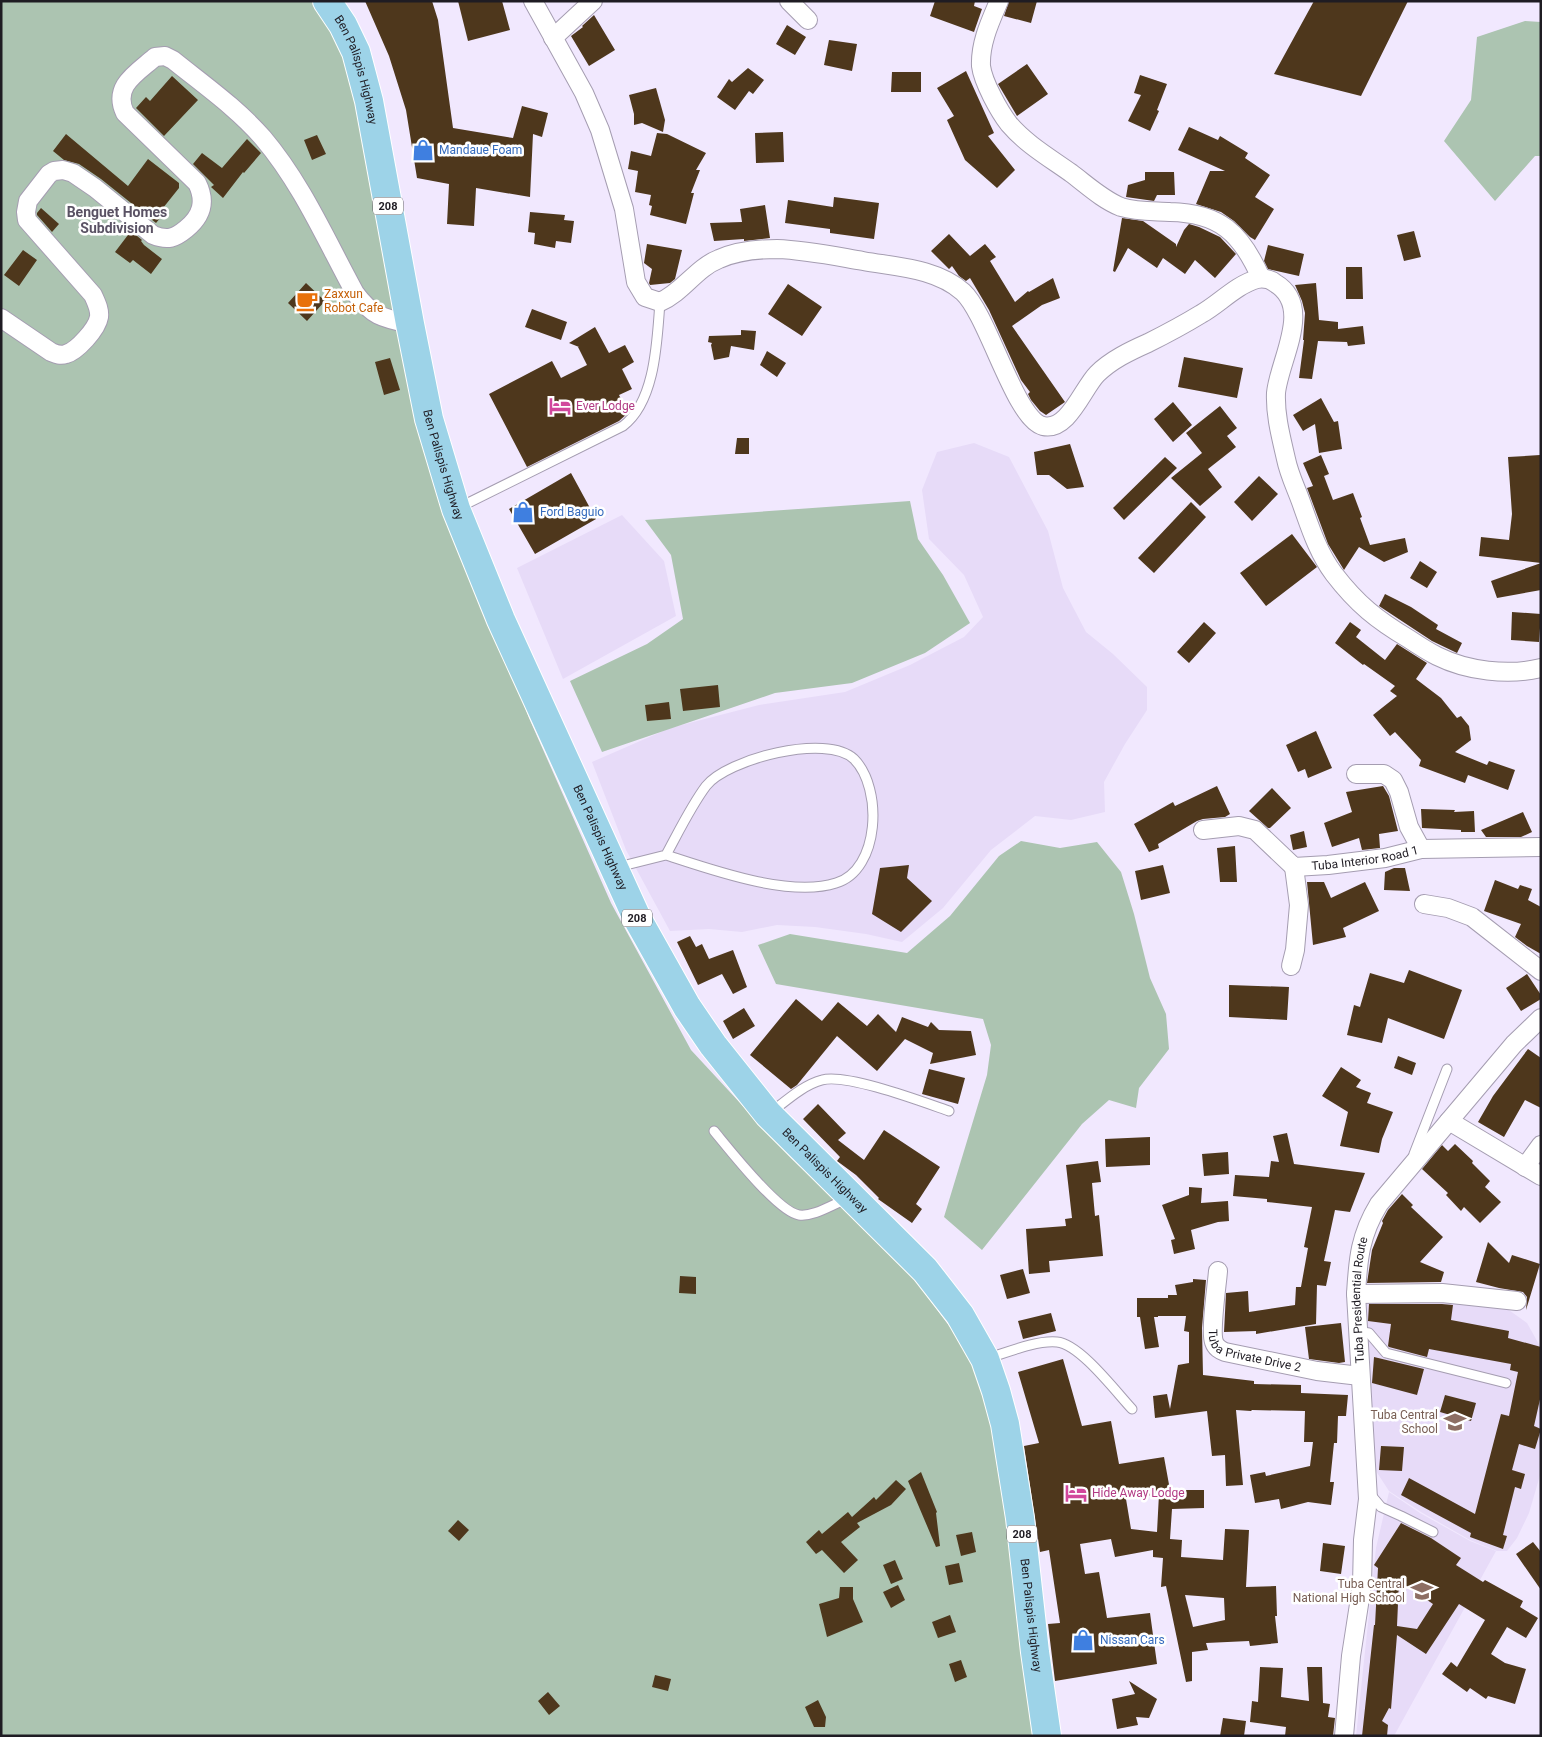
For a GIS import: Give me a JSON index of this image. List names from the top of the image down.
{
  "streets": {
    "main road": ["Ben Palispis Highway", "208"],
    "street": ["Tuba Interior Road 1", "Tuba Presidential Route", "Tuba Private Drive 2"]
  },
  "crossings": [
    ["Tuba Presidential Route", "Tuba Private Drive 2"]
  ],
  "districts": ["Benguet Homes Subdivision"],
  "places": {
    "shop": ["Mandaue Foam", "Ford Baguio", "Nissan Cars"],
    "cafe": ["Zaxxun Robot Cafe"],
    "hotel": ["Ever Lodge", "Hide Away Lodge"],
    "school or university": ["Tuba Central School", "Tuba Central National High School"]
  }
}
